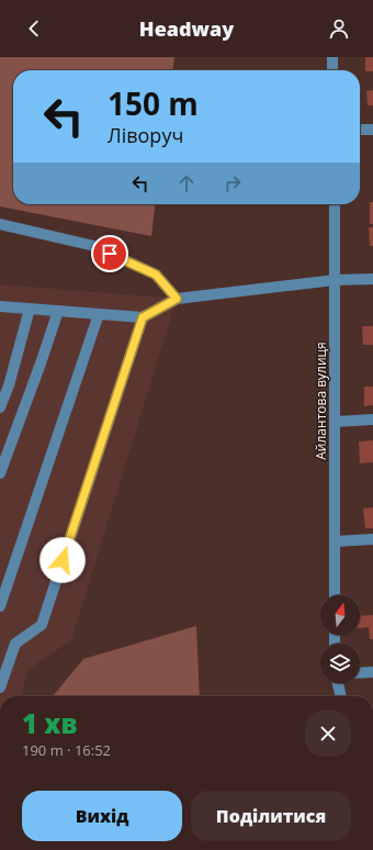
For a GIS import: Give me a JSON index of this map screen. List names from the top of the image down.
{
  "streets": {
    "street": ["Айлантова вулиця"]
  },
  "north": "top",
  "page": {
    "header": "Headway",
    "turn": ["150 m", "Ліворуч"],
    "heading": ["1 хв", "190 m · 16:52"],
    "buttons": ["Вихід", "Поділитися"]
  }
}
